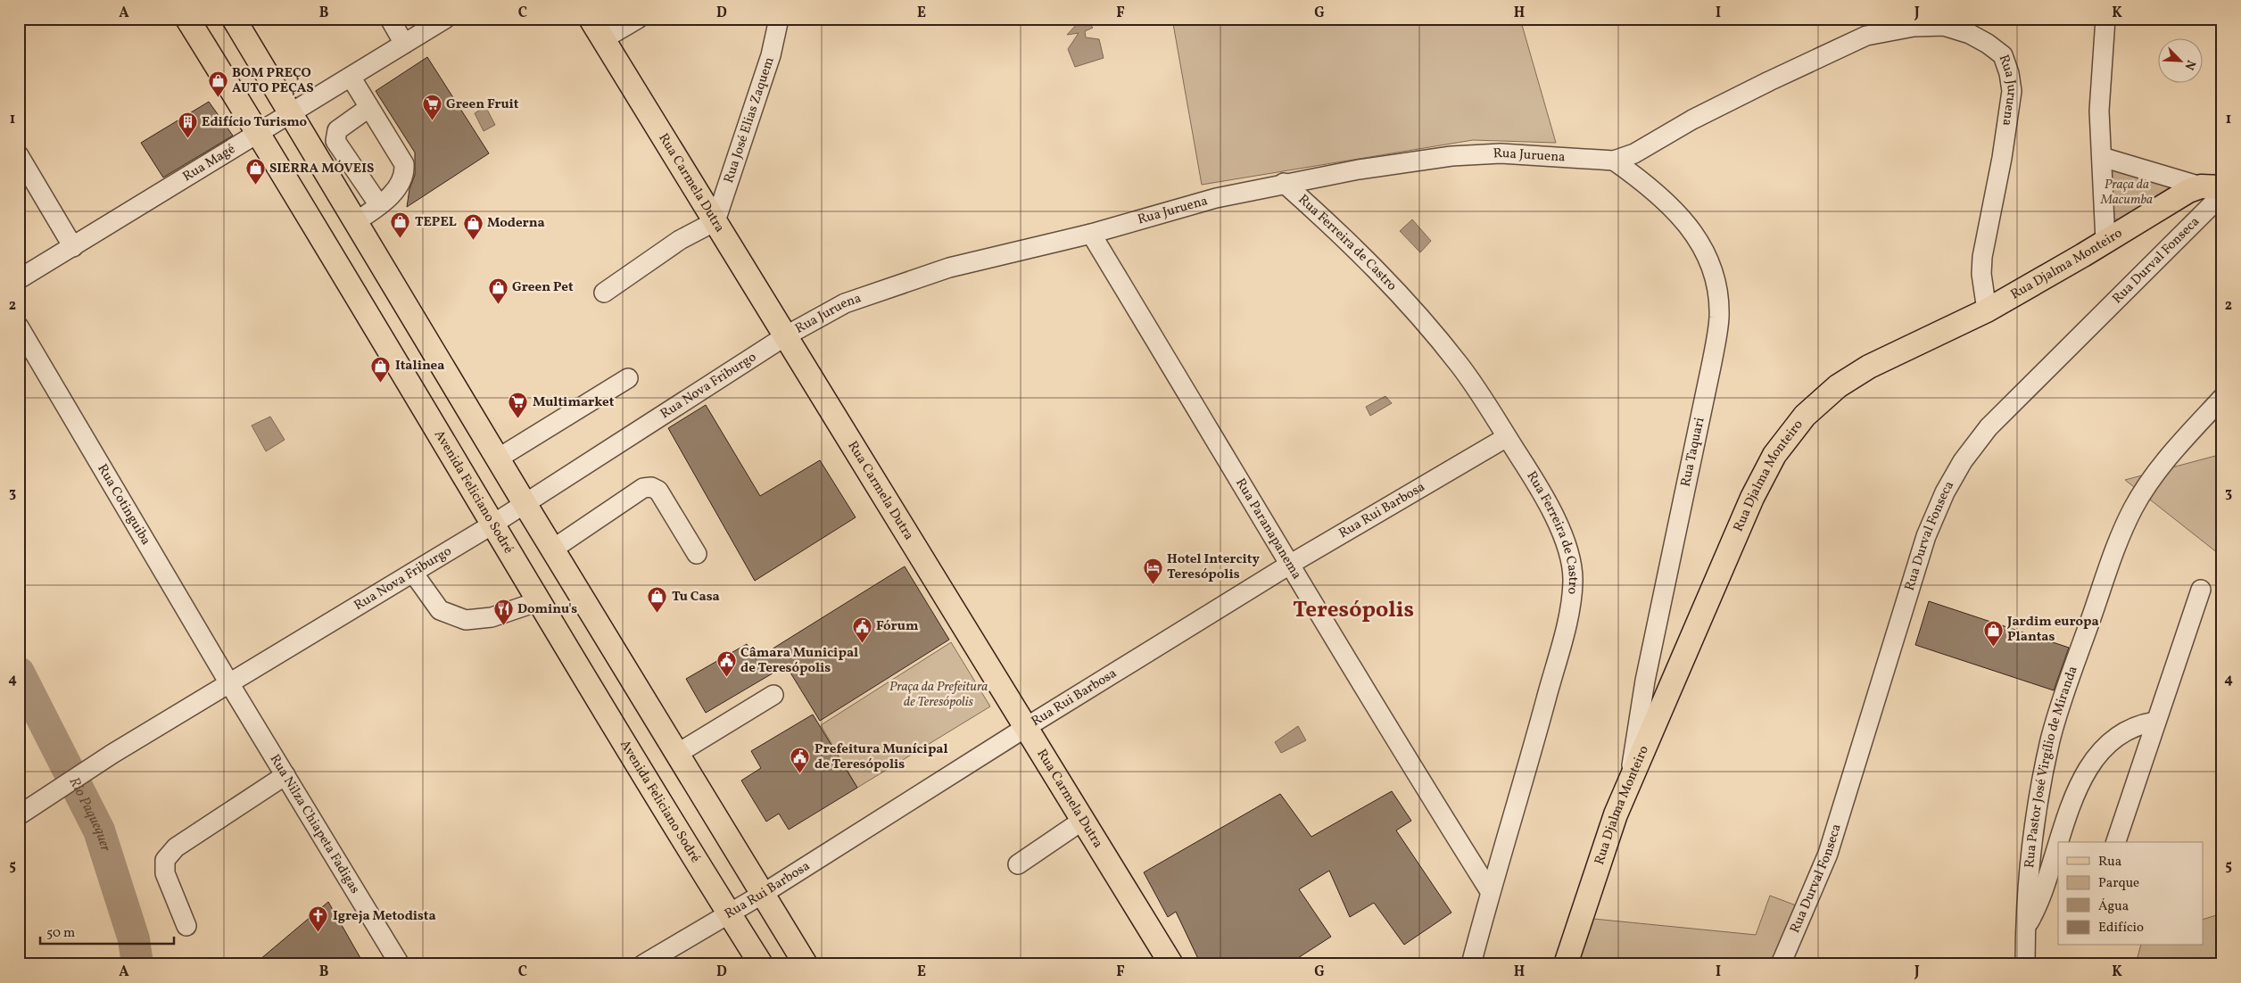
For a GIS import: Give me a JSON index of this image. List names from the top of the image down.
{
  "streets": {
    "main road": ["Rua Carmela Dutra", "Rua Djalma Monteiro", "Avenida Feliciano Sodré"],
    "street": [
      "Rua Juruena",
      "Rua José Elias Zaquem",
      "Rua Magé",
      "Rua Ferreira de Castro",
      "Rua Durval Fonseca",
      "Rua Nova Friburgo",
      "Rua Taquari",
      "Rua Cotinguiba",
      "Rua Rui Barbosa",
      "Rua Paranapanema",
      "Rua Pastor José Virgílio de Miranda",
      "Rua Nilza Chiapeta Fadigas"
    ]
  },
  "crossings": [
    ["Rua Juruena", "Rua Carmela Dutra"],
    ["Rua Juruena", "Rua Ferreira de Castro"],
    ["Rua Juruena", "Rua Djalma Monteiro"],
    ["Rua Juruena", "Rua Nova Friburgo"],
    ["Rua Juruena", "Rua Taquari"],
    ["Rua Juruena", "Rua Paranapanema"],
    ["Rua José Elias Zaquem", "Rua Carmela Dutra"],
    ["Rua Magé", "Avenida Feliciano Sodré"],
    ["Rua Carmela Dutra", "Rua Nova Friburgo"],
    ["Rua Carmela Dutra", "Rua Rui Barbosa"],
    ["Rua Ferreira de Castro", "Rua Rui Barbosa"],
    ["Rua Ferreira de Castro", "Rua Paranapanema"],
    ["Rua Djalma Monteiro", "Rua Taquari"],
    ["Rua Nova Friburgo", "Avenida Feliciano Sodré"],
    ["Rua Nova Friburgo", "Rua Cotinguiba"],
    ["Rua Nova Friburgo", "Rua Nilza Chiapeta Fadigas"],
    ["Avenida Feliciano Sodré", "Rua Rui Barbosa"],
    ["Rua Cotinguiba", "Rua Nilza Chiapeta Fadigas"],
    ["Rua Rui Barbosa", "Rua Paranapanema"]
  ],
  "districts": ["Teresópolis"],
  "water": ["Rio Paquequer"],
  "parks": ["Praça da Macumba", "Praça da Prefeitura de Teresópolis"],
  "places": {
    "shop": [
      "BOM PREÇO AUTO PEÇAS",
      "SIERRA MÓVEIS",
      "TEPEL",
      "Moderna",
      "Green Pet",
      "Italinea",
      "Tu Casa",
      "Jardim europa Plantas"
    ],
    "supermarket": ["Green Fruit", "Multimarket"],
    "building": ["Edifício Turismo"],
    "hotel": ["Hotel Intercity Teresópolis"],
    "restaurant": ["Dominu's"],
    "public building": ["Fórum", "Câmara Municipal de Teresópolis", "Prefeitura Munícipal de Teresópolis"],
    "church": ["Igreja Metodista"]
  },
  "legend": [
    "Rua",
    "Parque",
    "Água",
    "Edifício"
  ],
  "scale_bar": "50 m",
  "north": "bottom right",
  "grid": {
    "columns": [
      "A",
      "B",
      "C",
      "D",
      "E",
      "F",
      "G",
      "H",
      "I",
      "J",
      "K"
    ],
    "rows": [
      "1",
      "2",
      "3",
      "4",
      "5"
    ]
  }
}
